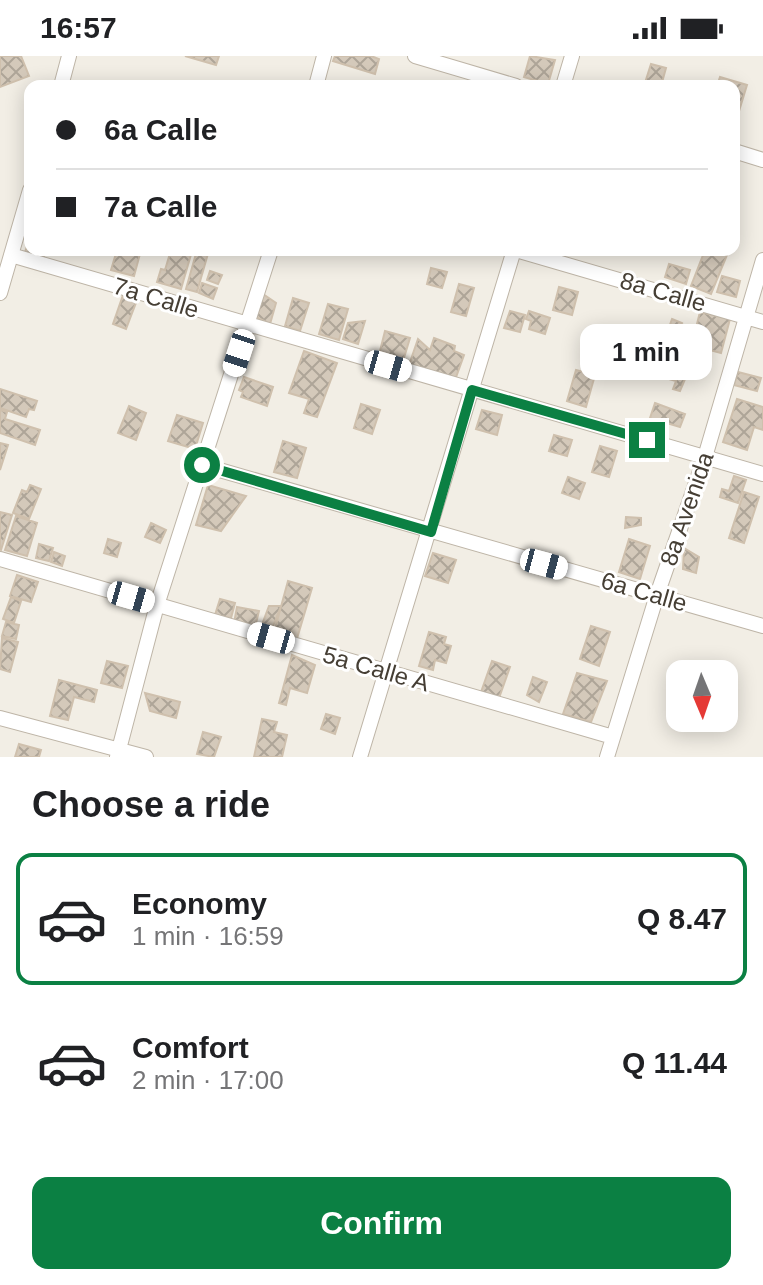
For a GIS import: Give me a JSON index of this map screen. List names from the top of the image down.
{
  "streets": {
    "street": [
      "8a Calle",
      "7a Calle",
      "8a Avenida",
      "6a Calle",
      "5a Calle A"
    ]
  },
  "crossings": [
    ["8a Calle", "8a Avenida"],
    ["7a Calle", "8a Avenida"],
    ["8a Avenida", "6a Calle"],
    ["8a Avenida", "5a Calle A"]
  ],
  "north": "bottom",
  "page": {
    "status": "16:57",
    "banner": ["6a Calle", "7a Calle"],
    "bubble": "1 min",
    "heading": "Choose a ride",
    "list": [
      {
        "name": "Economy",
        "note": "1 min · 16:59",
        "value": "Q 8.47"
      },
      {
        "name": "Comfort",
        "note": "2 min · 17:00",
        "value": "Q 11.44"
      }
    ],
    "buttons": "Confirm"
  }
}
